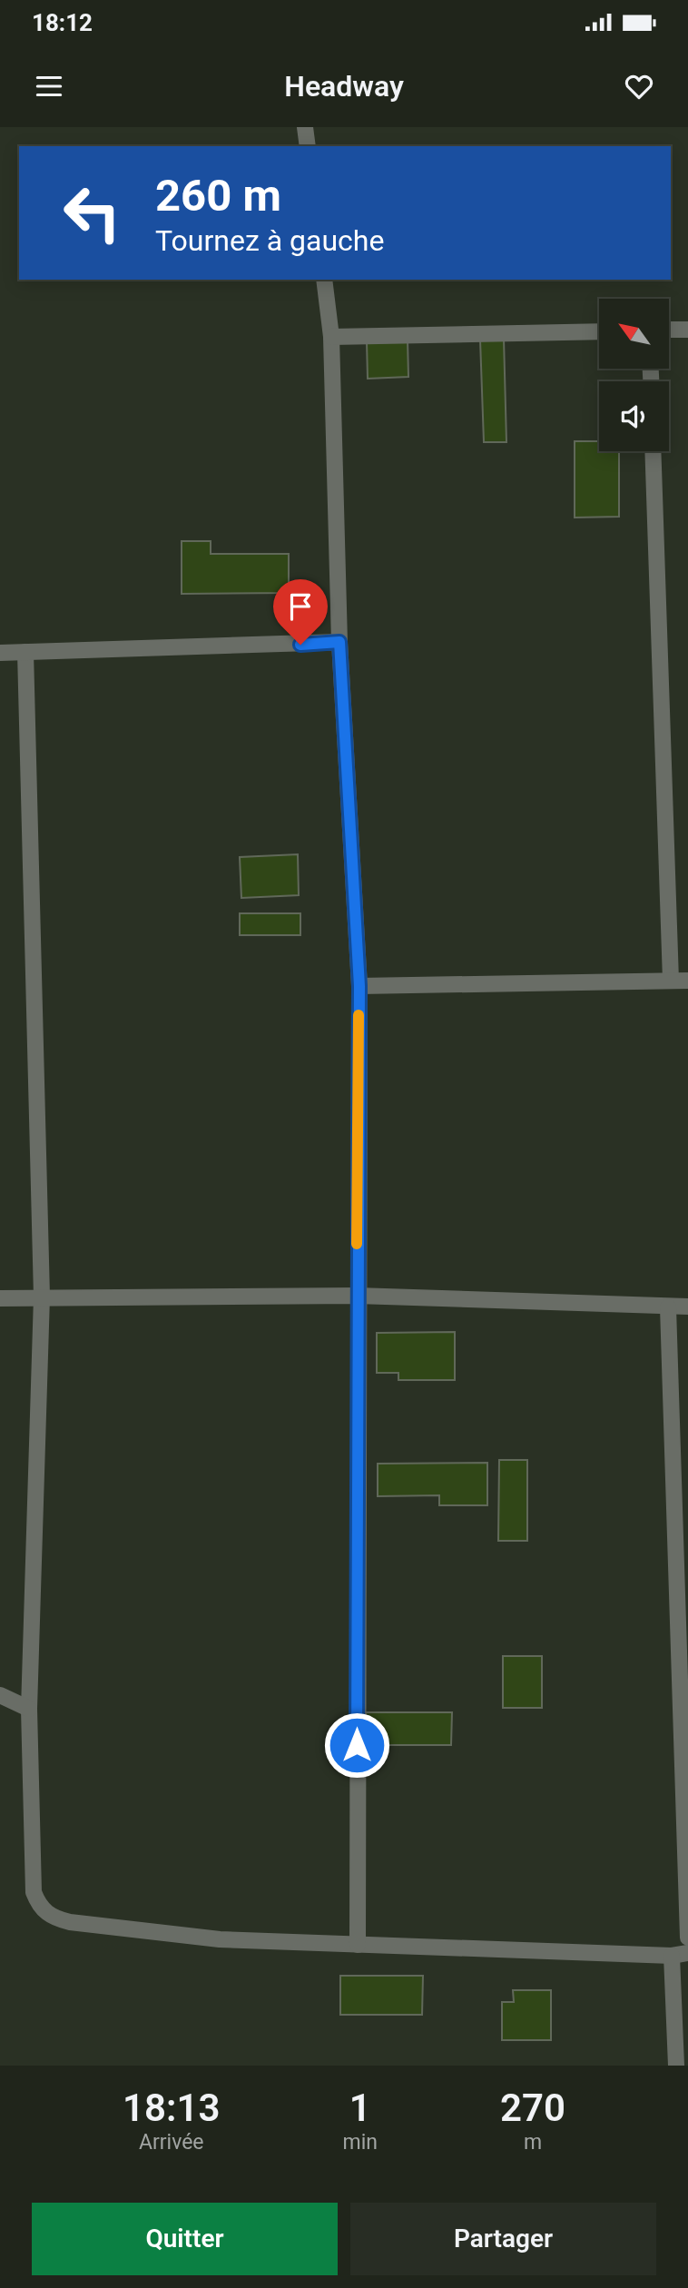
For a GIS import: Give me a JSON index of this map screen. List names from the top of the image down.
{
  "north": "top left",
  "page": {
    "status": "18:12",
    "header": "Headway",
    "turn": ["260 m", "Tournez à gauche"],
    "eta": [
      "18:13",
      "Arrivée",
      "1",
      "min",
      "270",
      "m"
    ],
    "buttons": ["Quitter", "Partager"]
  }
}
